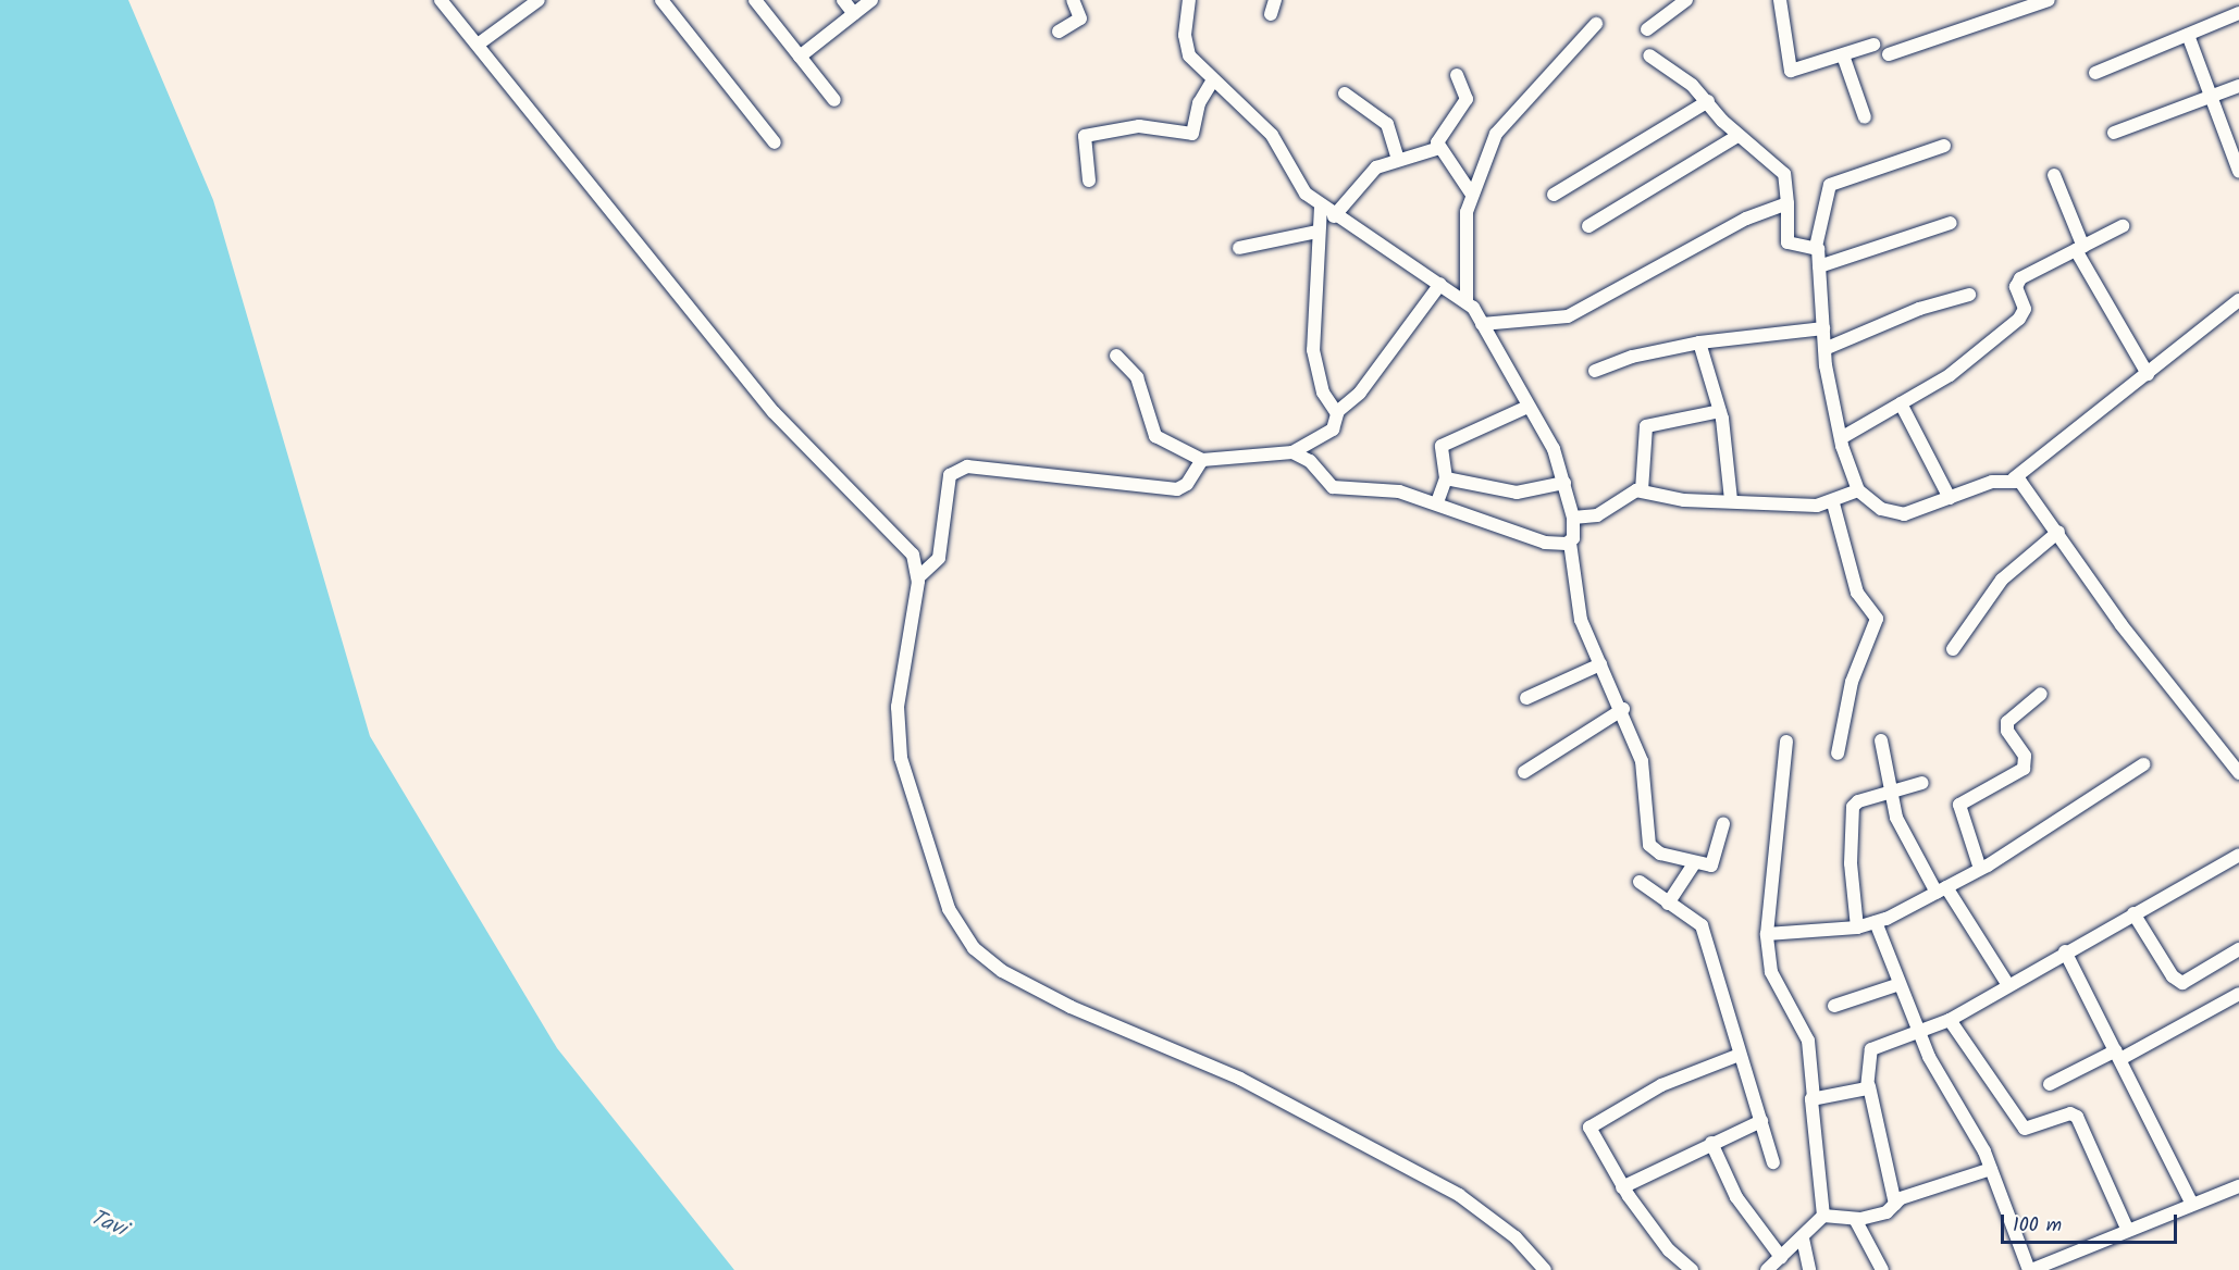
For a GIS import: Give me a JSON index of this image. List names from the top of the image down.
{
  "water": ["Tavi"],
  "scale_bar": "100 m"
}
